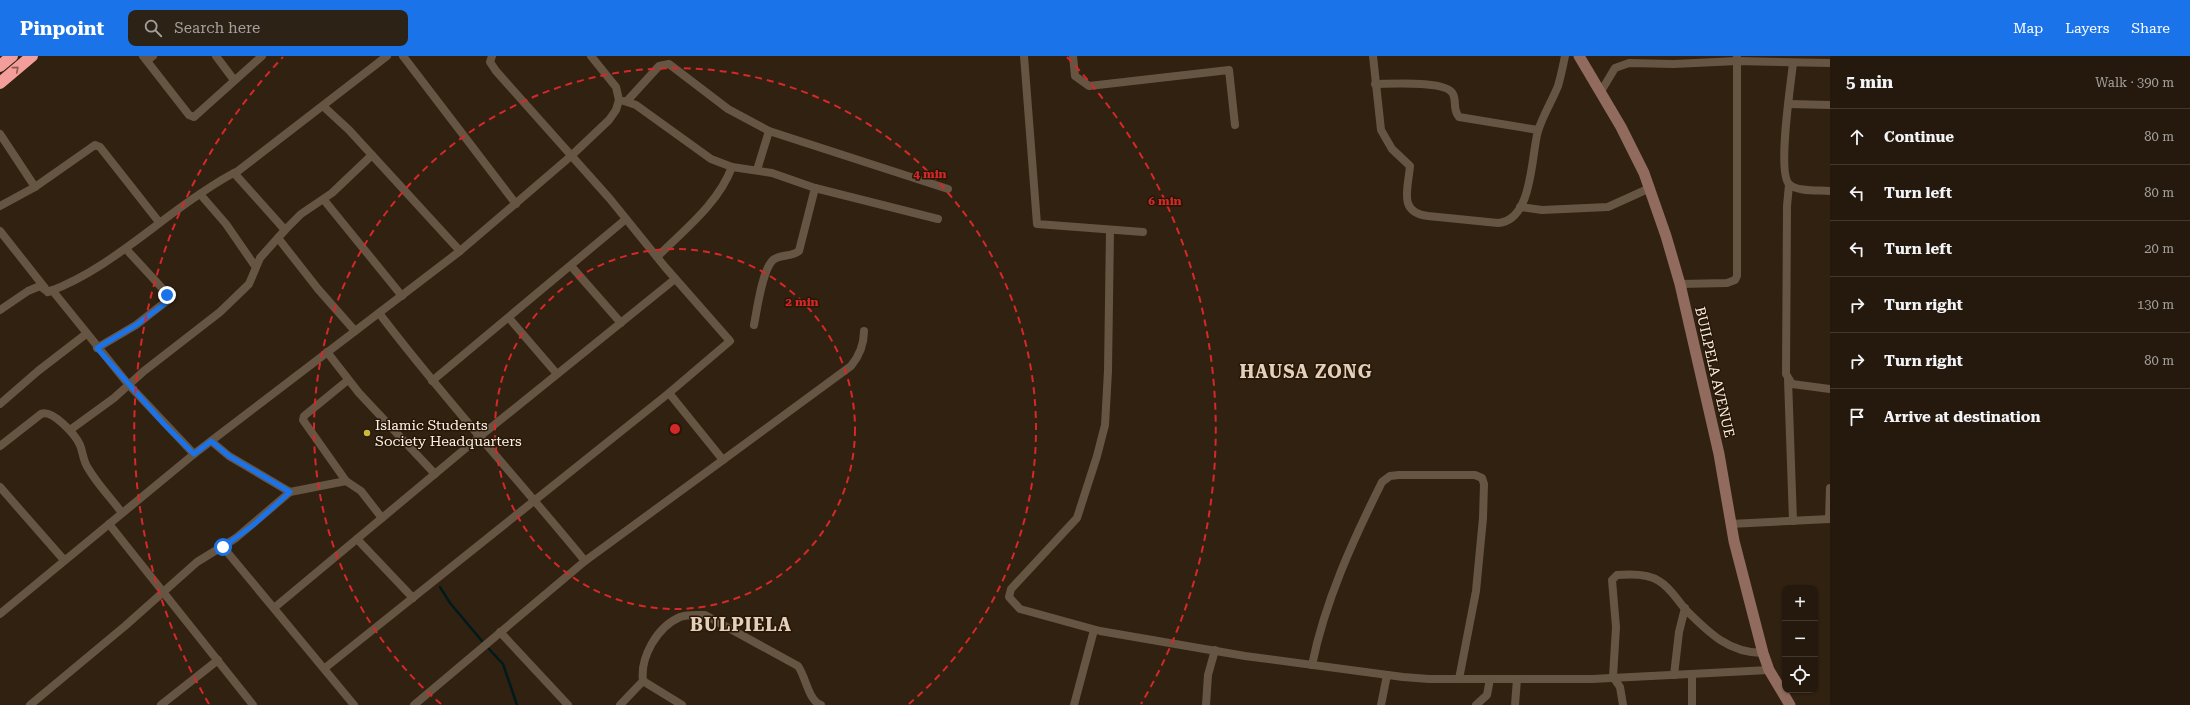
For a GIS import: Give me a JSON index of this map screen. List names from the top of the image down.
{
  "streets": {
    "street": ["BUILPELA AVENUE"]
  },
  "districts": ["HAUSA ZONG", "BULPIELA"],
  "places": ["Islamic Students Society Headquarters"],
  "page": {
    "header": "Pinpoint",
    "search": "Search here",
    "nav": ["Map", "Layers", "Share"],
    "heading": ["5 min", "Walk · 390 m"],
    "list": [
      ["Continue", "80 m"],
      ["Turn left", "80 m"],
      ["Turn left", "20 m"],
      ["Turn right", "130 m"],
      ["Turn right", "80 m"],
      "Arrive at destination"
    ],
    "map_buttons": ["+", "−"]
  },
  "rings": ["4 min", "6 min", "2 min"]
}
